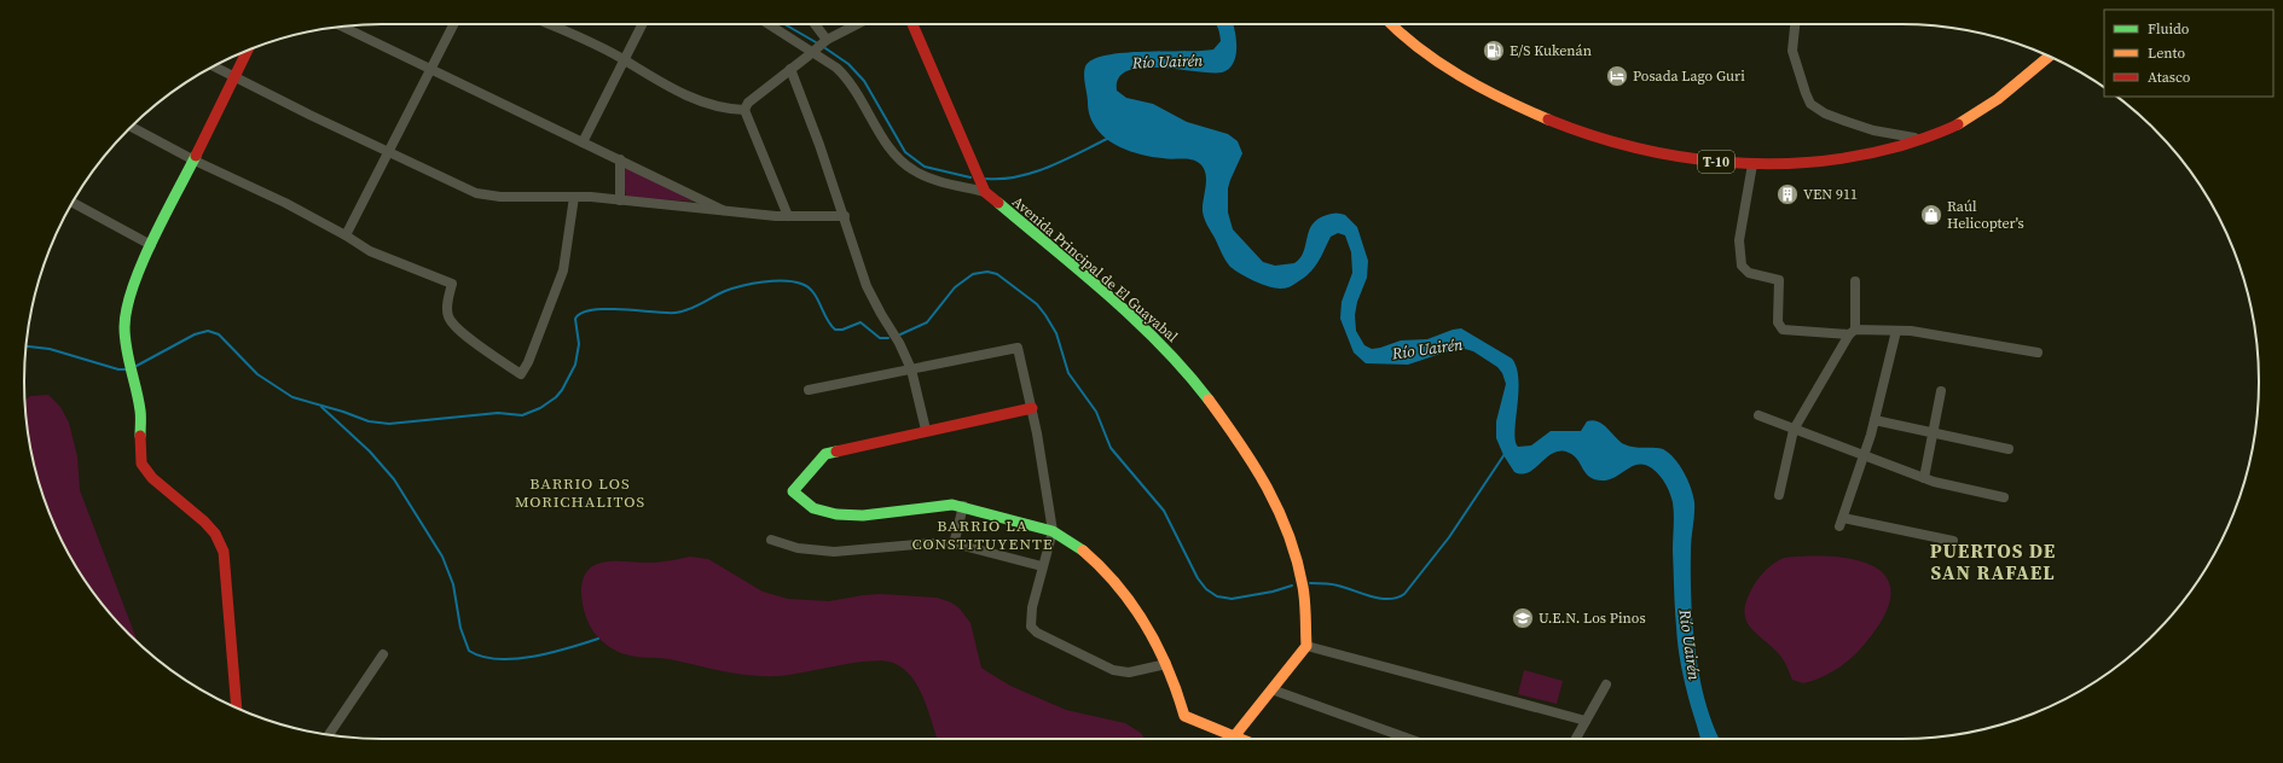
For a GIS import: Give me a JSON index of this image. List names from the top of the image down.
{
  "streets": {
    "main road": ["T-10", "Avenida Principal de El Guayabal"]
  },
  "districts": ["BARRIO LOS MORICHALITOS", "BARRIO LA CONSTITUYENTE", "PUERTOS DE SAN RAFAEL"],
  "water": ["Río Uairén"],
  "places": {
    "fuel station": ["E/S Kukenán"],
    "hotel": ["Posada Lago Guri"],
    "building": ["VEN 911"],
    "shop": ["Raúl Helicopter's"],
    "school or university": ["U.E.N. Los Pinos"]
  },
  "legend": ["Fluido", "Lento", "Atasco"]
}
